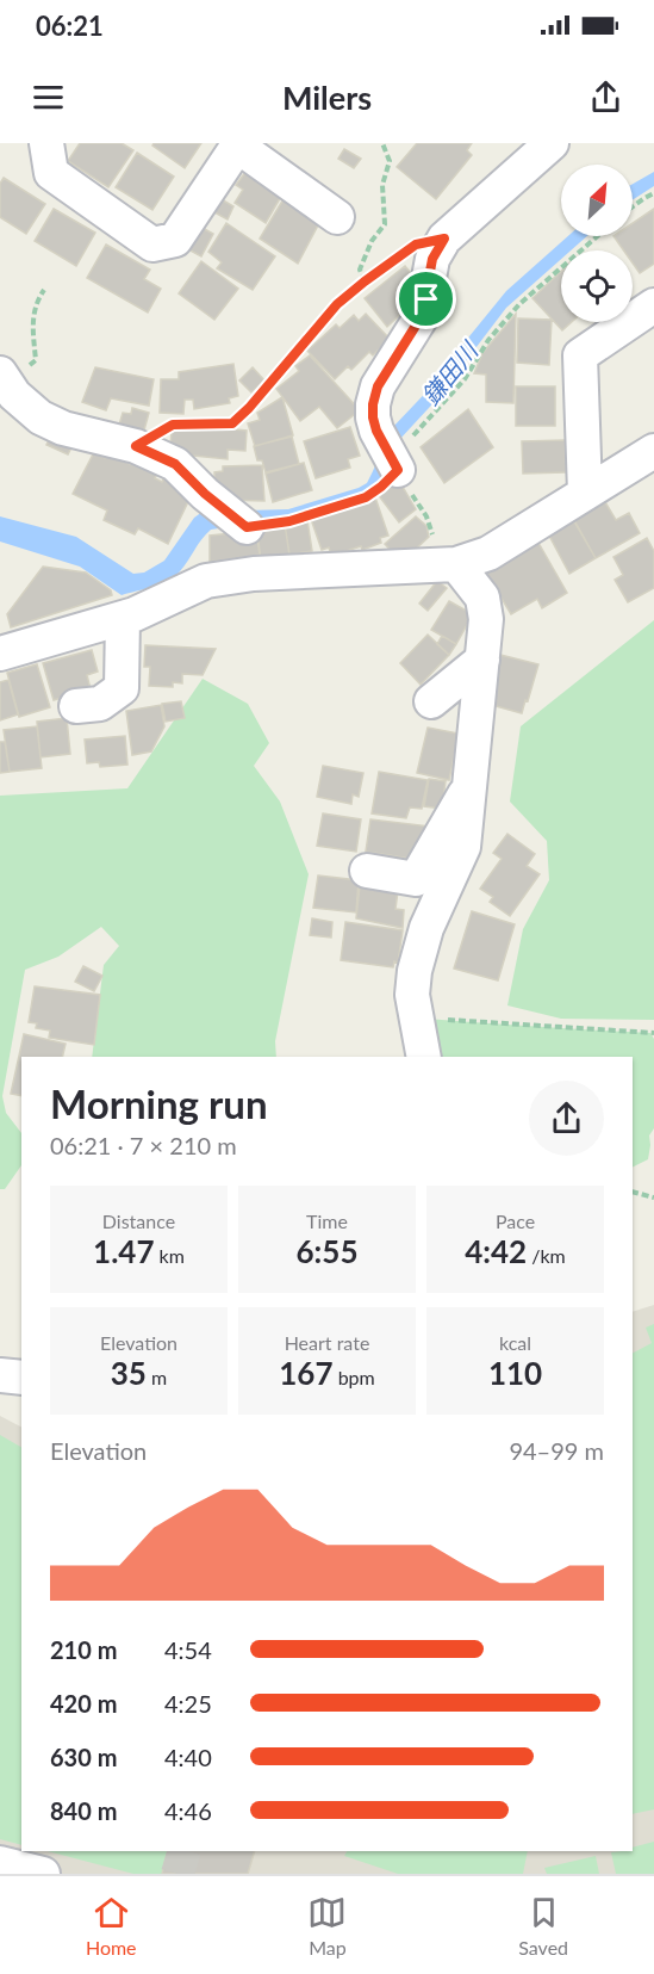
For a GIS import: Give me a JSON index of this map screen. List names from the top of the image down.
{
  "water": ["鎌田川"],
  "north": "top right",
  "page": {
    "status": "06:21",
    "header": "Milers",
    "heading": ["Morning run", "06:21 · 7 × 210 m"],
    "stats": [
      ["Distance", "1.47 km"],
      ["Time", "6:55"],
      ["Pace", "4:42 /km"],
      ["Elevation", "35 m"],
      ["Heart rate", "167 bpm"],
      ["kcal", "110"]
    ],
    "chart": ["Elevation", "94–99 m"],
    "list": [
      {
        "name": "210 m",
        "note": "4:54"
      },
      {
        "name": "420 m",
        "note": "4:25"
      },
      {
        "name": "630 m",
        "note": "4:40"
      },
      {
        "name": "840 m",
        "note": "4:46"
      }
    ],
    "tabs": ["Home", "Map", "Saved"]
  }
}
